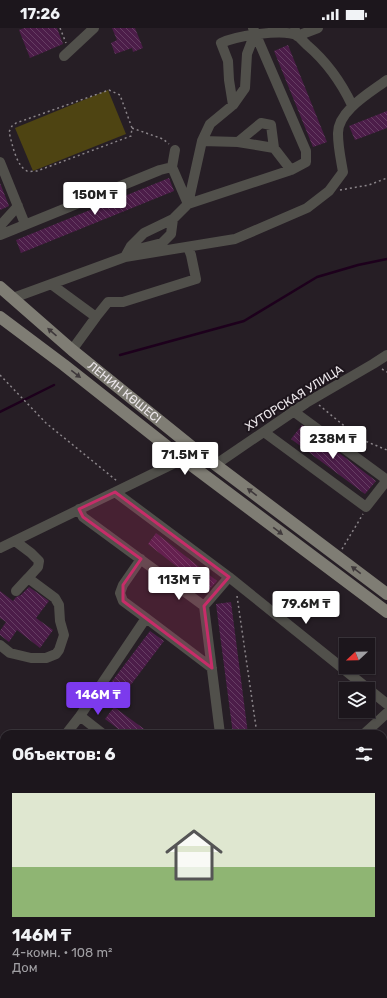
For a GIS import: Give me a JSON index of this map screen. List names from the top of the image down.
{
  "streets": {
    "main road": ["ЛЕНИН КӨШЕСІ"],
    "street": ["ХУТОРСКАЯ УЛИЦА"]
  },
  "crossings": [
    ["ЛЕНИН КӨШЕСІ", "ХУТОРСКАЯ УЛИЦА"]
  ],
  "north": "left",
  "page": {
    "status": "17:26",
    "price": [
      "150M ₸",
      "238M ₸",
      "71.5M ₸",
      "113M ₸",
      "79.6M ₸",
      "146M ₸"
    ],
    "heading": "Объектов: 6",
    "list": [
      {
        "name": "146M ₸",
        "note": "4-комн. · 108 m² · Дом"
      }
    ]
  }
}
